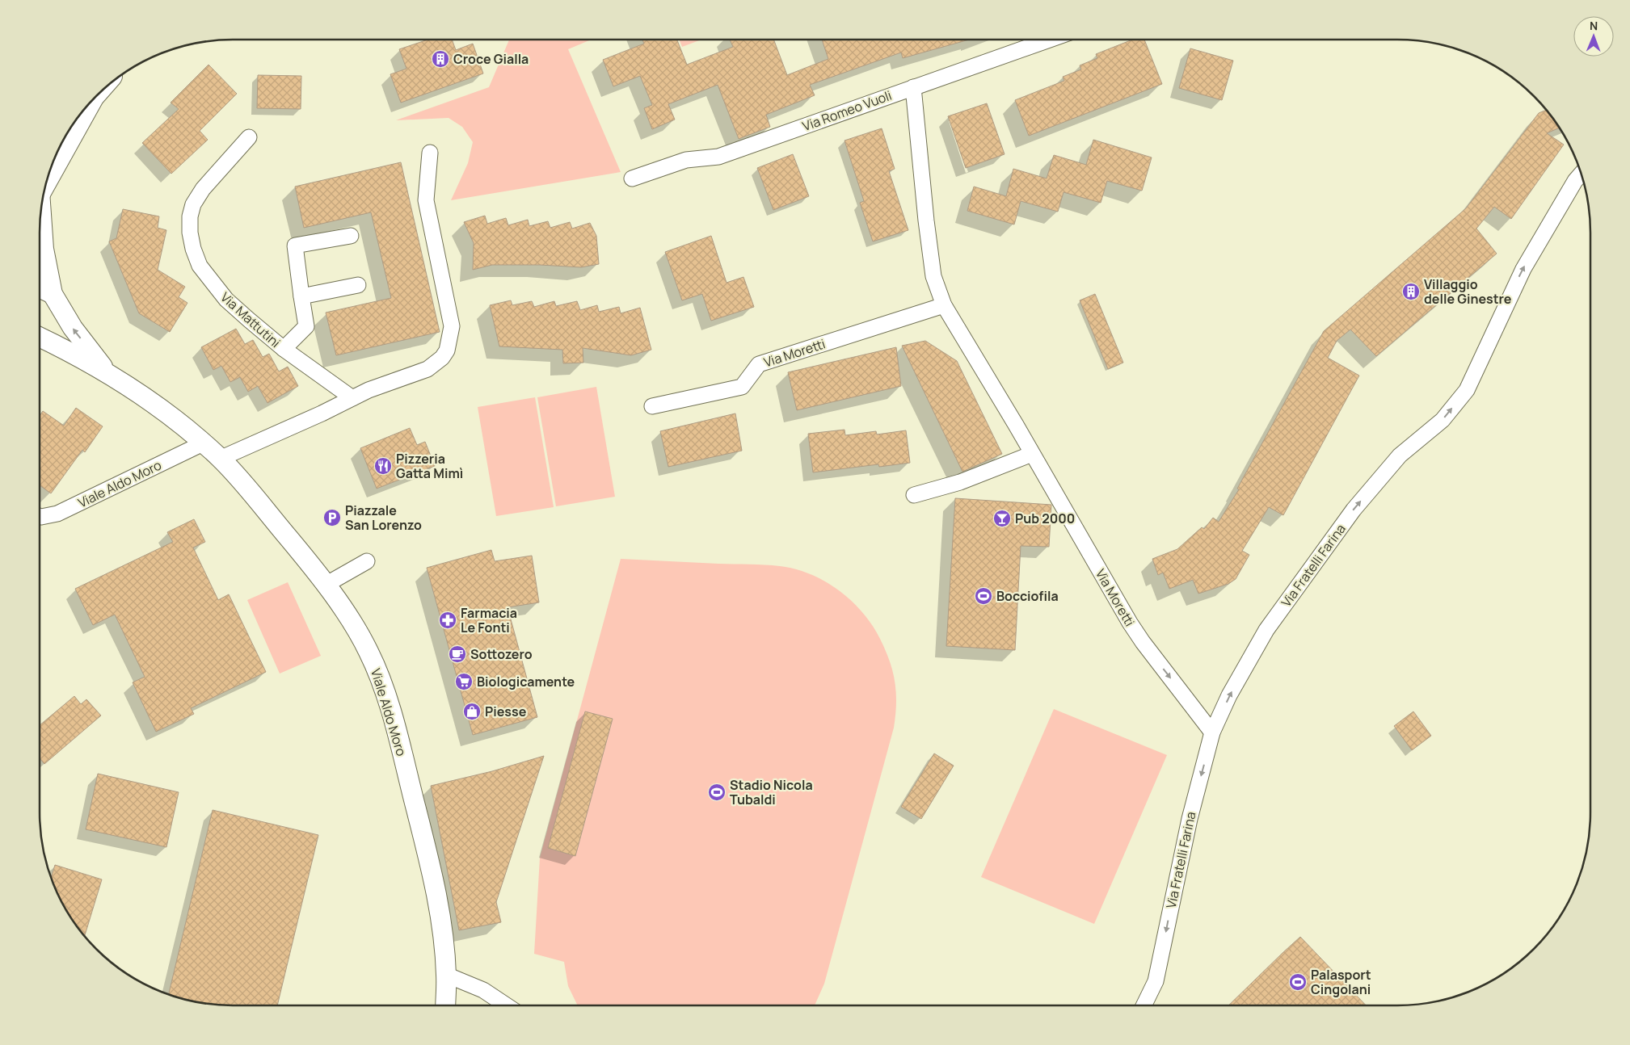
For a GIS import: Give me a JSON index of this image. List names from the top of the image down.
{
  "streets": {
    "street": [
      "Via Romeo Vuoli",
      "Via Mattutini",
      "Via Moretti",
      "Viale Aldo Moro",
      "Via Fratelli Farina"
    ]
  },
  "crossings": [
    ["Via Romeo Vuoli", "Via Moretti"],
    ["Via Moretti", "Via Fratelli Farina"]
  ],
  "places": {
    "building": ["Croce Gialla", "Villaggio delle Ginestre"],
    "restaurant": ["Pizzeria Gatta Mimì"],
    "parking": ["Piazzale San Lorenzo"],
    "bar": ["Pub 2000"],
    "sports": ["Bocciofila", "Stadio Nicola Tubaldi", "Palasport Cingolani"],
    "pharmacy": ["Farmacia Le Fonti"],
    "cafe": ["Sottozero"],
    "supermarket": ["Biologicamente"],
    "shop": ["Piesse"]
  },
  "north": "top"
}
